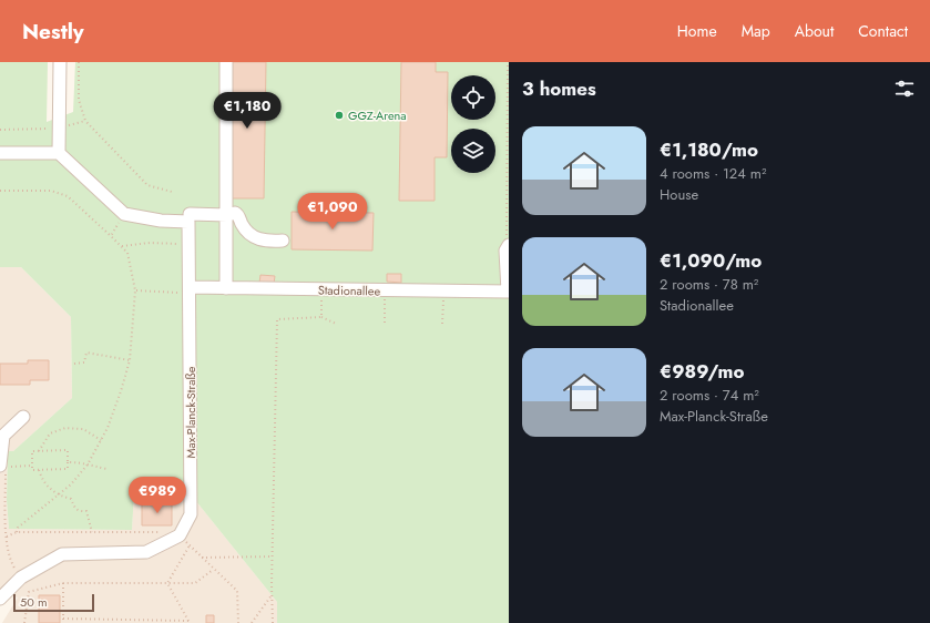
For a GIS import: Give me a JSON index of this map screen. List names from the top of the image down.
{
  "streets": {
    "street": ["Stadionallee", "Max-Planck-Straße"]
  },
  "crossings": [
    ["Stadionallee", "Max-Planck-Straße"]
  ],
  "places": ["GGZ-Arena"],
  "scale_bar": "50 m",
  "page": {
    "header": "Nestly",
    "nav": [
      "Home",
      "Map",
      "About",
      "Contact"
    ],
    "heading": "3 homes",
    "price": ["€1,180", "€1,090", "€989"],
    "list": [
      {
        "name": "€1,180/mo",
        "note": "4 rooms · 124 m² · House"
      },
      {
        "name": "€1,090/mo",
        "note": "2 rooms · 78 m² · Stadionallee"
      },
      {
        "name": "€989/mo",
        "note": "2 rooms · 74 m² · Max-Planck-Straße"
      }
    ],
    "scale": "50 m"
  }
}
